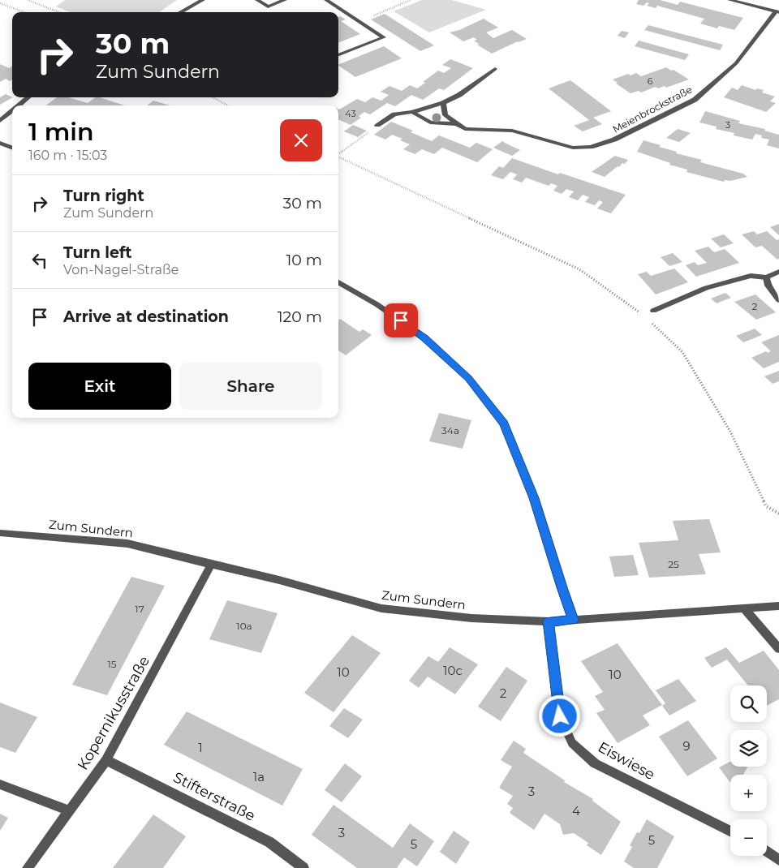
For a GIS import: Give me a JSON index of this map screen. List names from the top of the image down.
{
  "streets": {
    "street": [
      "Meienbrockstraße",
      "Zum Sundern",
      "Kopernikusstraße",
      "Eiswiese",
      "Stifterstraße"
    ]
  },
  "crossings": [
    ["Zum Sundern", "Kopernikusstraße"],
    ["Zum Sundern", "Eiswiese"],
    ["Kopernikusstraße", "Stifterstraße"]
  ],
  "house_numbers": [
    "6",
    "43",
    "3",
    "2",
    "34a",
    "25",
    "17",
    "10a",
    "15",
    "10c",
    "10",
    "10",
    "2",
    "9",
    "1",
    "1a",
    "3",
    "4",
    "3",
    "5",
    "5"
  ],
  "page": {
    "turn": ["30 m", "Zum Sundern"],
    "heading": ["1 min", "160 m · 15:03"],
    "list": [
      {
        "name": "Turn right",
        "note": "Zum Sundern",
        "value": "30 m"
      },
      {
        "name": "Turn left",
        "note": "Von-Nagel-Straße",
        "value": "10 m"
      },
      {
        "name": "Arrive at destination",
        "value": "120 m"
      }
    ],
    "buttons": ["Exit", "Share"],
    "map_buttons": ["+", "−"]
  }
}
